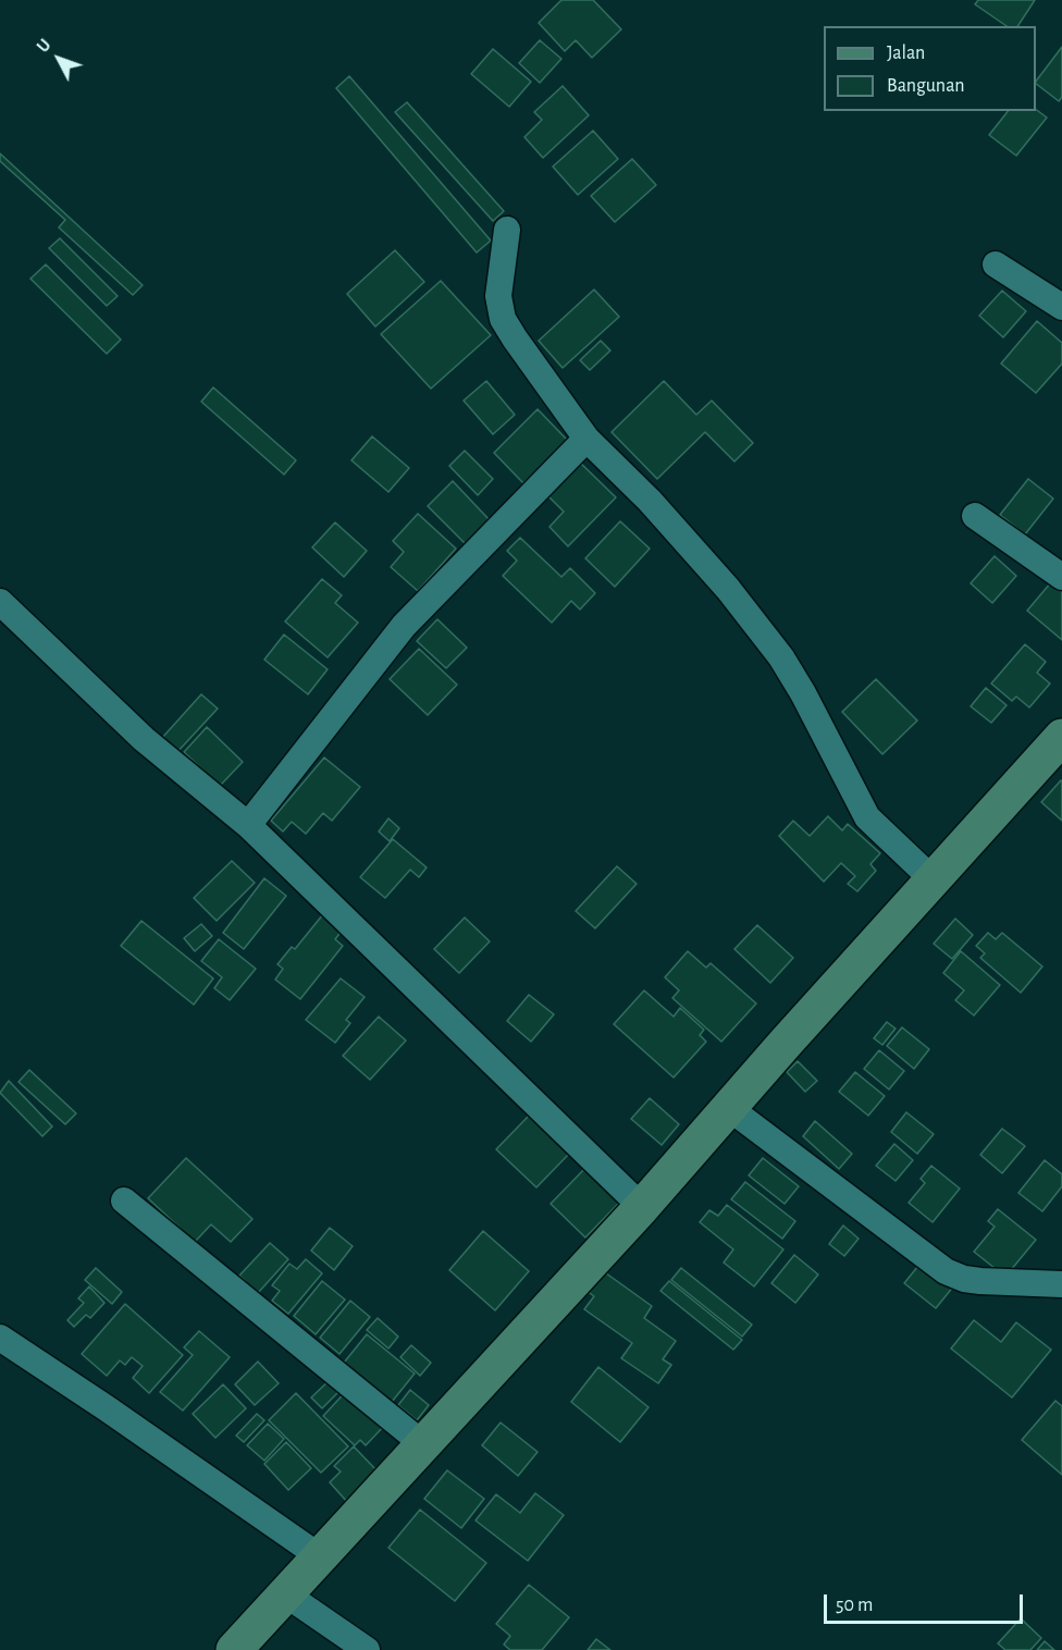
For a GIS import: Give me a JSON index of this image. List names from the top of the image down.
{
  "legend": ["Jalan", "Bangunan"],
  "scale_bar": "50 m",
  "north": "top left"
}
